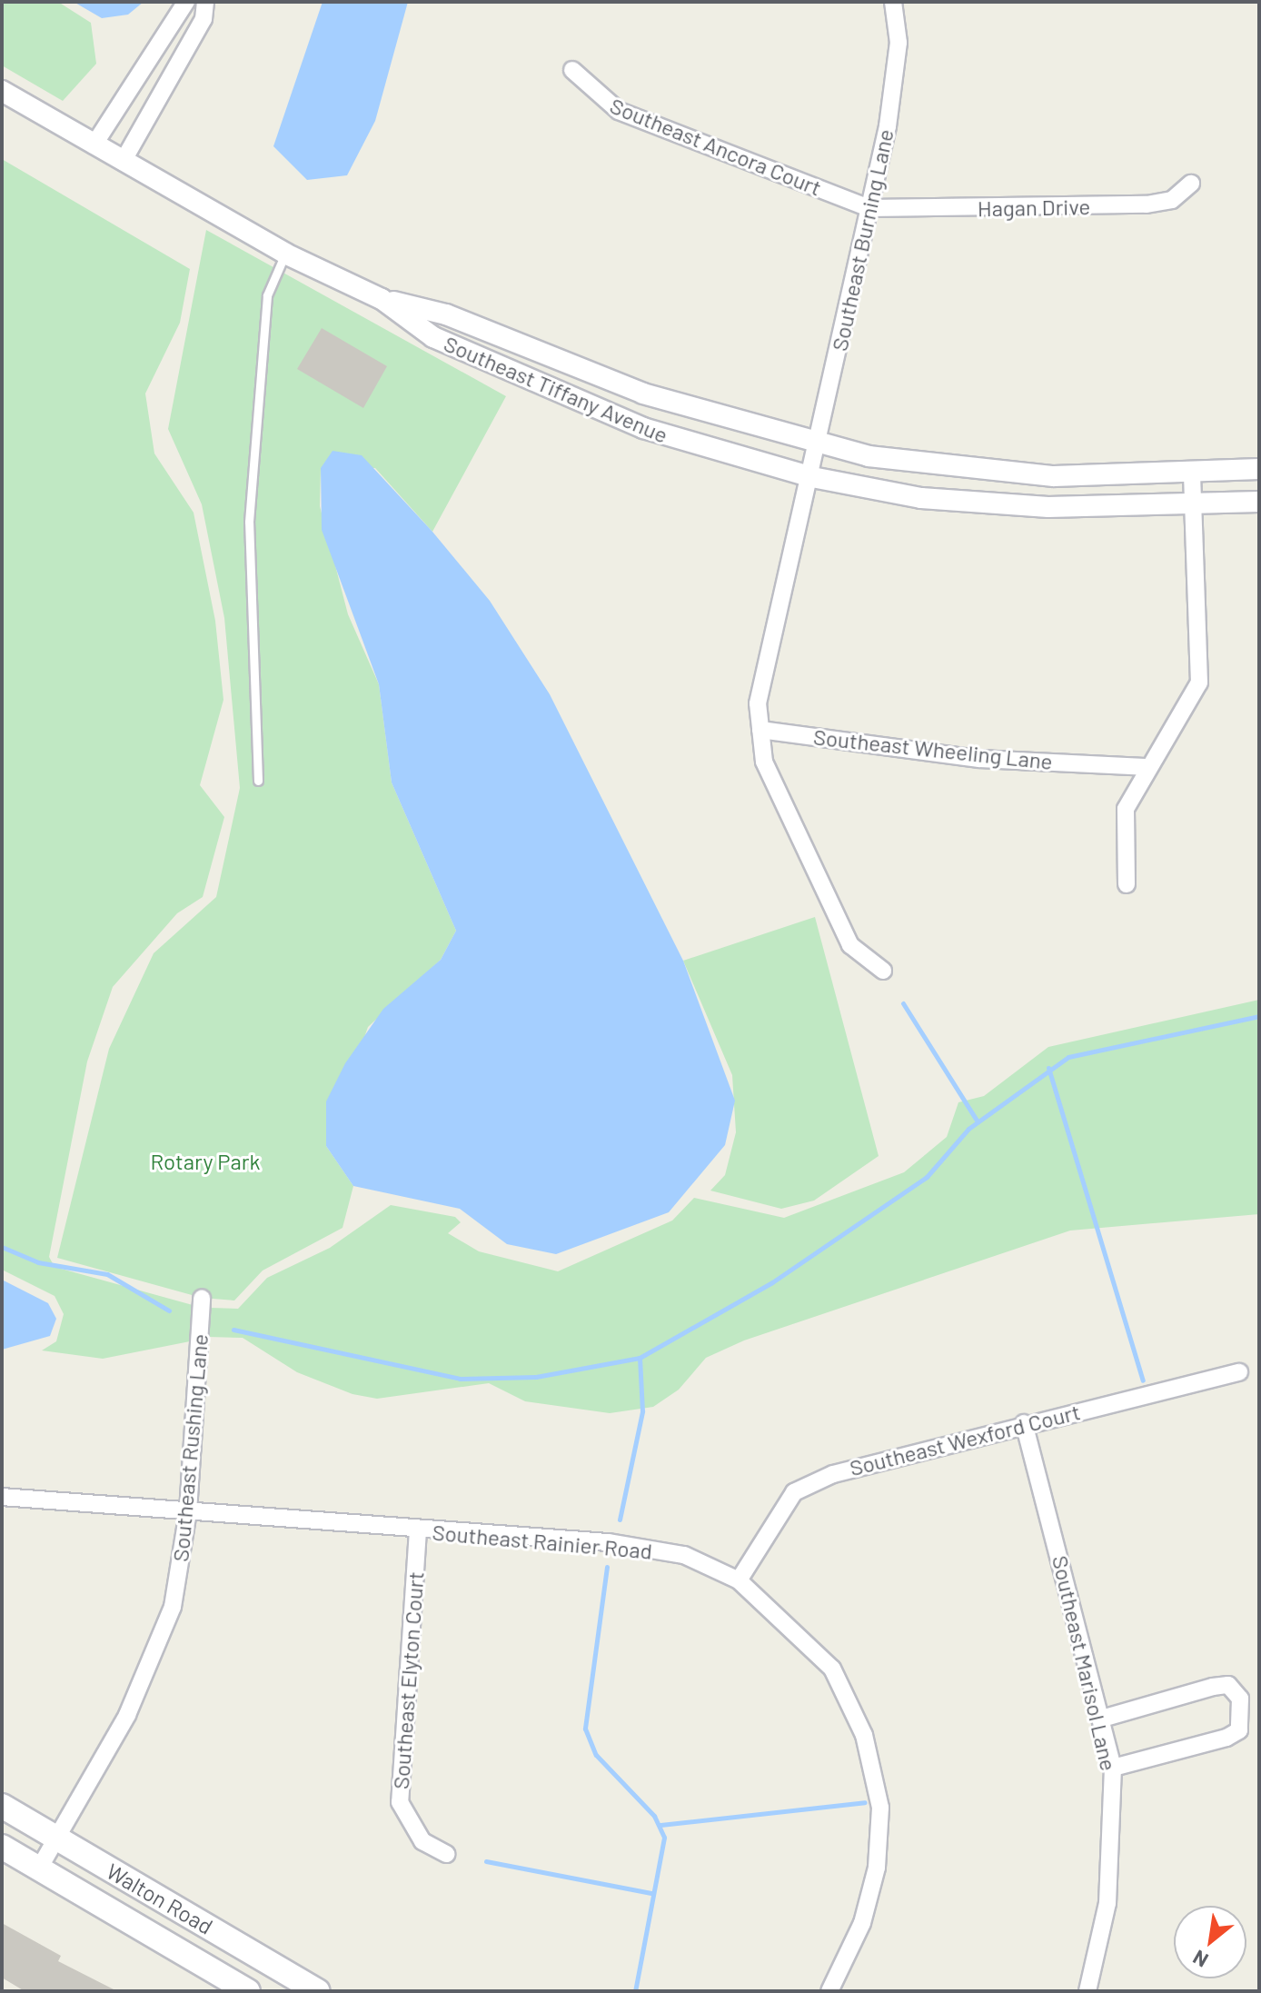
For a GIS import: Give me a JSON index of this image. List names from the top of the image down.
{
  "streets": {
    "main road": ["Walton Road"],
    "street": [
      "Southeast Ancora Court",
      "Hagan Drive",
      "Southeast Burning Lane",
      "Southeast Tiffany Avenue",
      "Southeast Wheeling Lane",
      "Southeast Wexford Court",
      "Southeast Rushing Lane",
      "Southeast Rainier Road",
      "Southeast Marisol Lane",
      "Southeast Elyton Court"
    ]
  },
  "crossings": [
    ["Southeast Ancora Court", "Hagan Drive"],
    ["Southeast Ancora Court", "Southeast Burning Lane"],
    ["Hagan Drive", "Southeast Burning Lane"],
    ["Southeast Burning Lane", "Southeast Tiffany Avenue"],
    ["Southeast Burning Lane", "Southeast Wheeling Lane"],
    ["Southeast Wexford Court", "Southeast Rainier Road"],
    ["Southeast Wexford Court", "Southeast Marisol Lane"],
    ["Southeast Rushing Lane", "Southeast Rainier Road"],
    ["Southeast Rushing Lane", "Walton Road"],
    ["Southeast Rainier Road", "Southeast Elyton Court"]
  ],
  "parks": ["Rotary Park"],
  "north": "bottom left"
}
